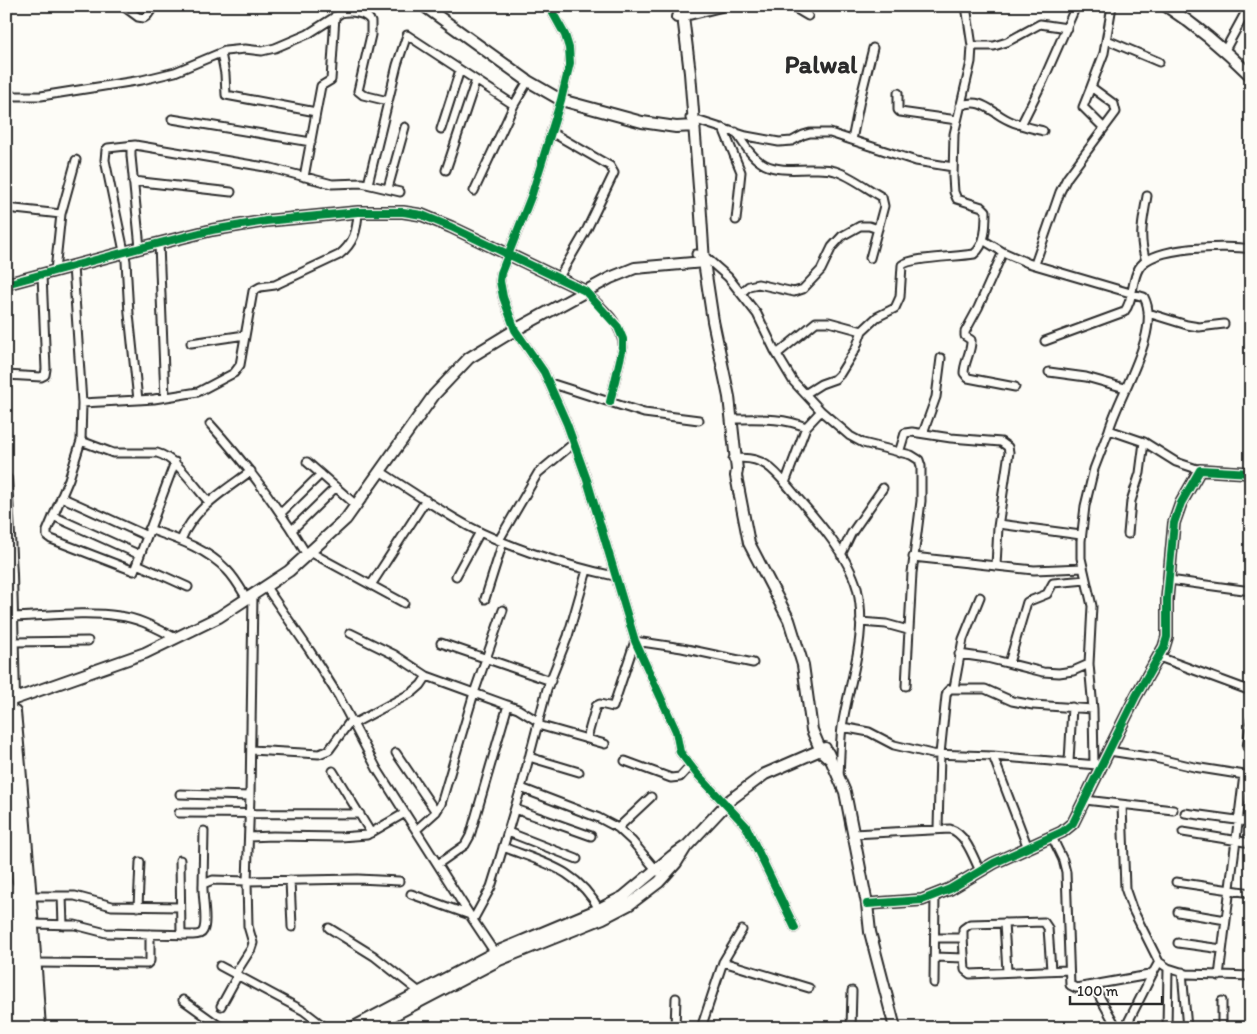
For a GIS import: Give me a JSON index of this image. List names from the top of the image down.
{
  "districts": ["Palwal"],
  "scale_bar": "100 m"
}
